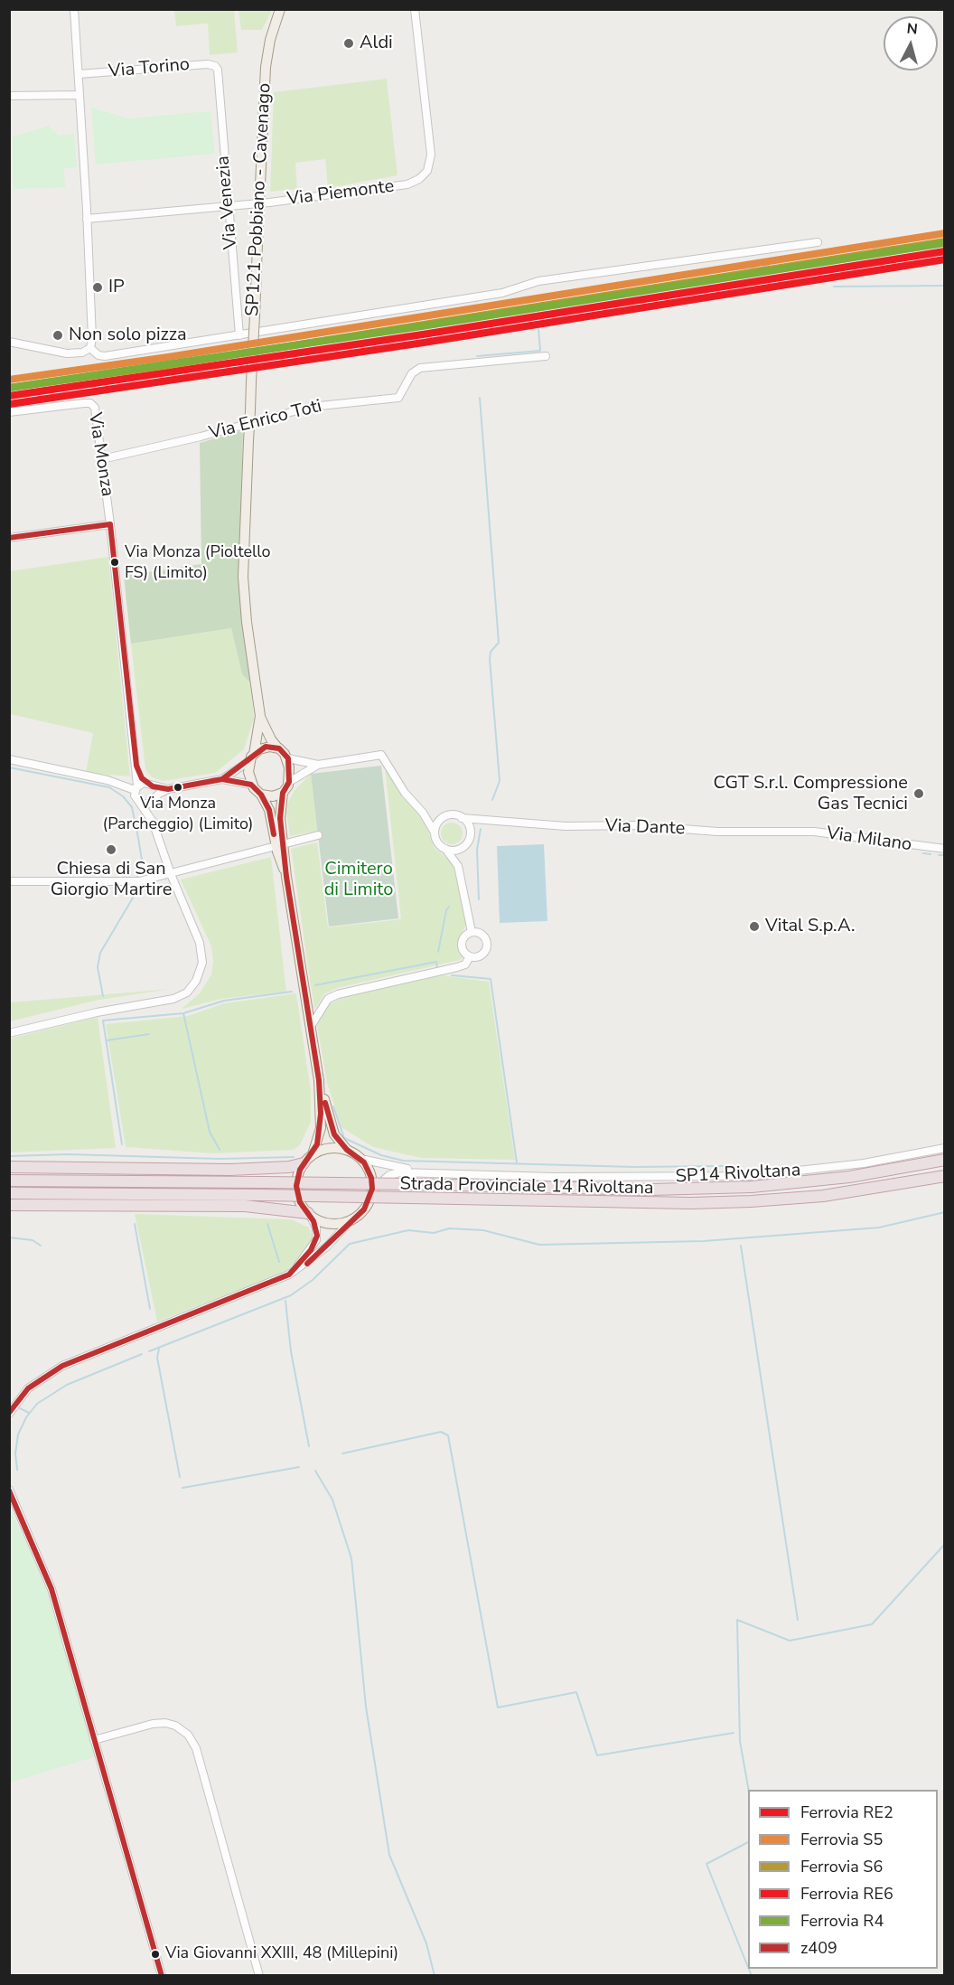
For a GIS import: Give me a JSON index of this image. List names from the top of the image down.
{
  "streets": {
    "highway": ["Strada Provinciale 14 Rivoltana"],
    "main road": ["SP121 Pobbiano - Cavenago", "SP14 Rivoltana"],
    "street": [
      "Via Torino",
      "Via Piemonte",
      "Via Venezia",
      "Via Enrico Toti",
      "Via Monza",
      "Via Dante",
      "Via Milano"
    ]
  },
  "crossings": [
    ["Via Torino", "Via Venezia"],
    ["Via Piemonte", "Via Venezia"],
    ["Via Enrico Toti", "Via Monza"],
    ["Via Dante", "Via Milano"]
  ],
  "parks": ["Cimitero di Limito"],
  "places": [
    "Aldi",
    "IP",
    "Non solo pizza",
    "Via Monza (Pioltello FS) (Limito)",
    "Via Monza (Parcheggio) (Limito)",
    "CGT S.r.l. Compressione Gas Tecnici",
    "Chiesa di San Giorgio Martire",
    "Vital S.p.A.",
    "Via Giovanni XXIII, 48 (Millepini)"
  ],
  "lines": [
    "rail line S5",
    "rail line S6",
    "rail line R4",
    "rail line RE2",
    "rail line RE6",
    "transit line z409"
  ],
  "legend": [
    "Ferrovia RE2",
    "Ferrovia S5",
    "Ferrovia S6",
    "Ferrovia RE6",
    "Ferrovia R4",
    "z409"
  ],
  "north": "top"
}
